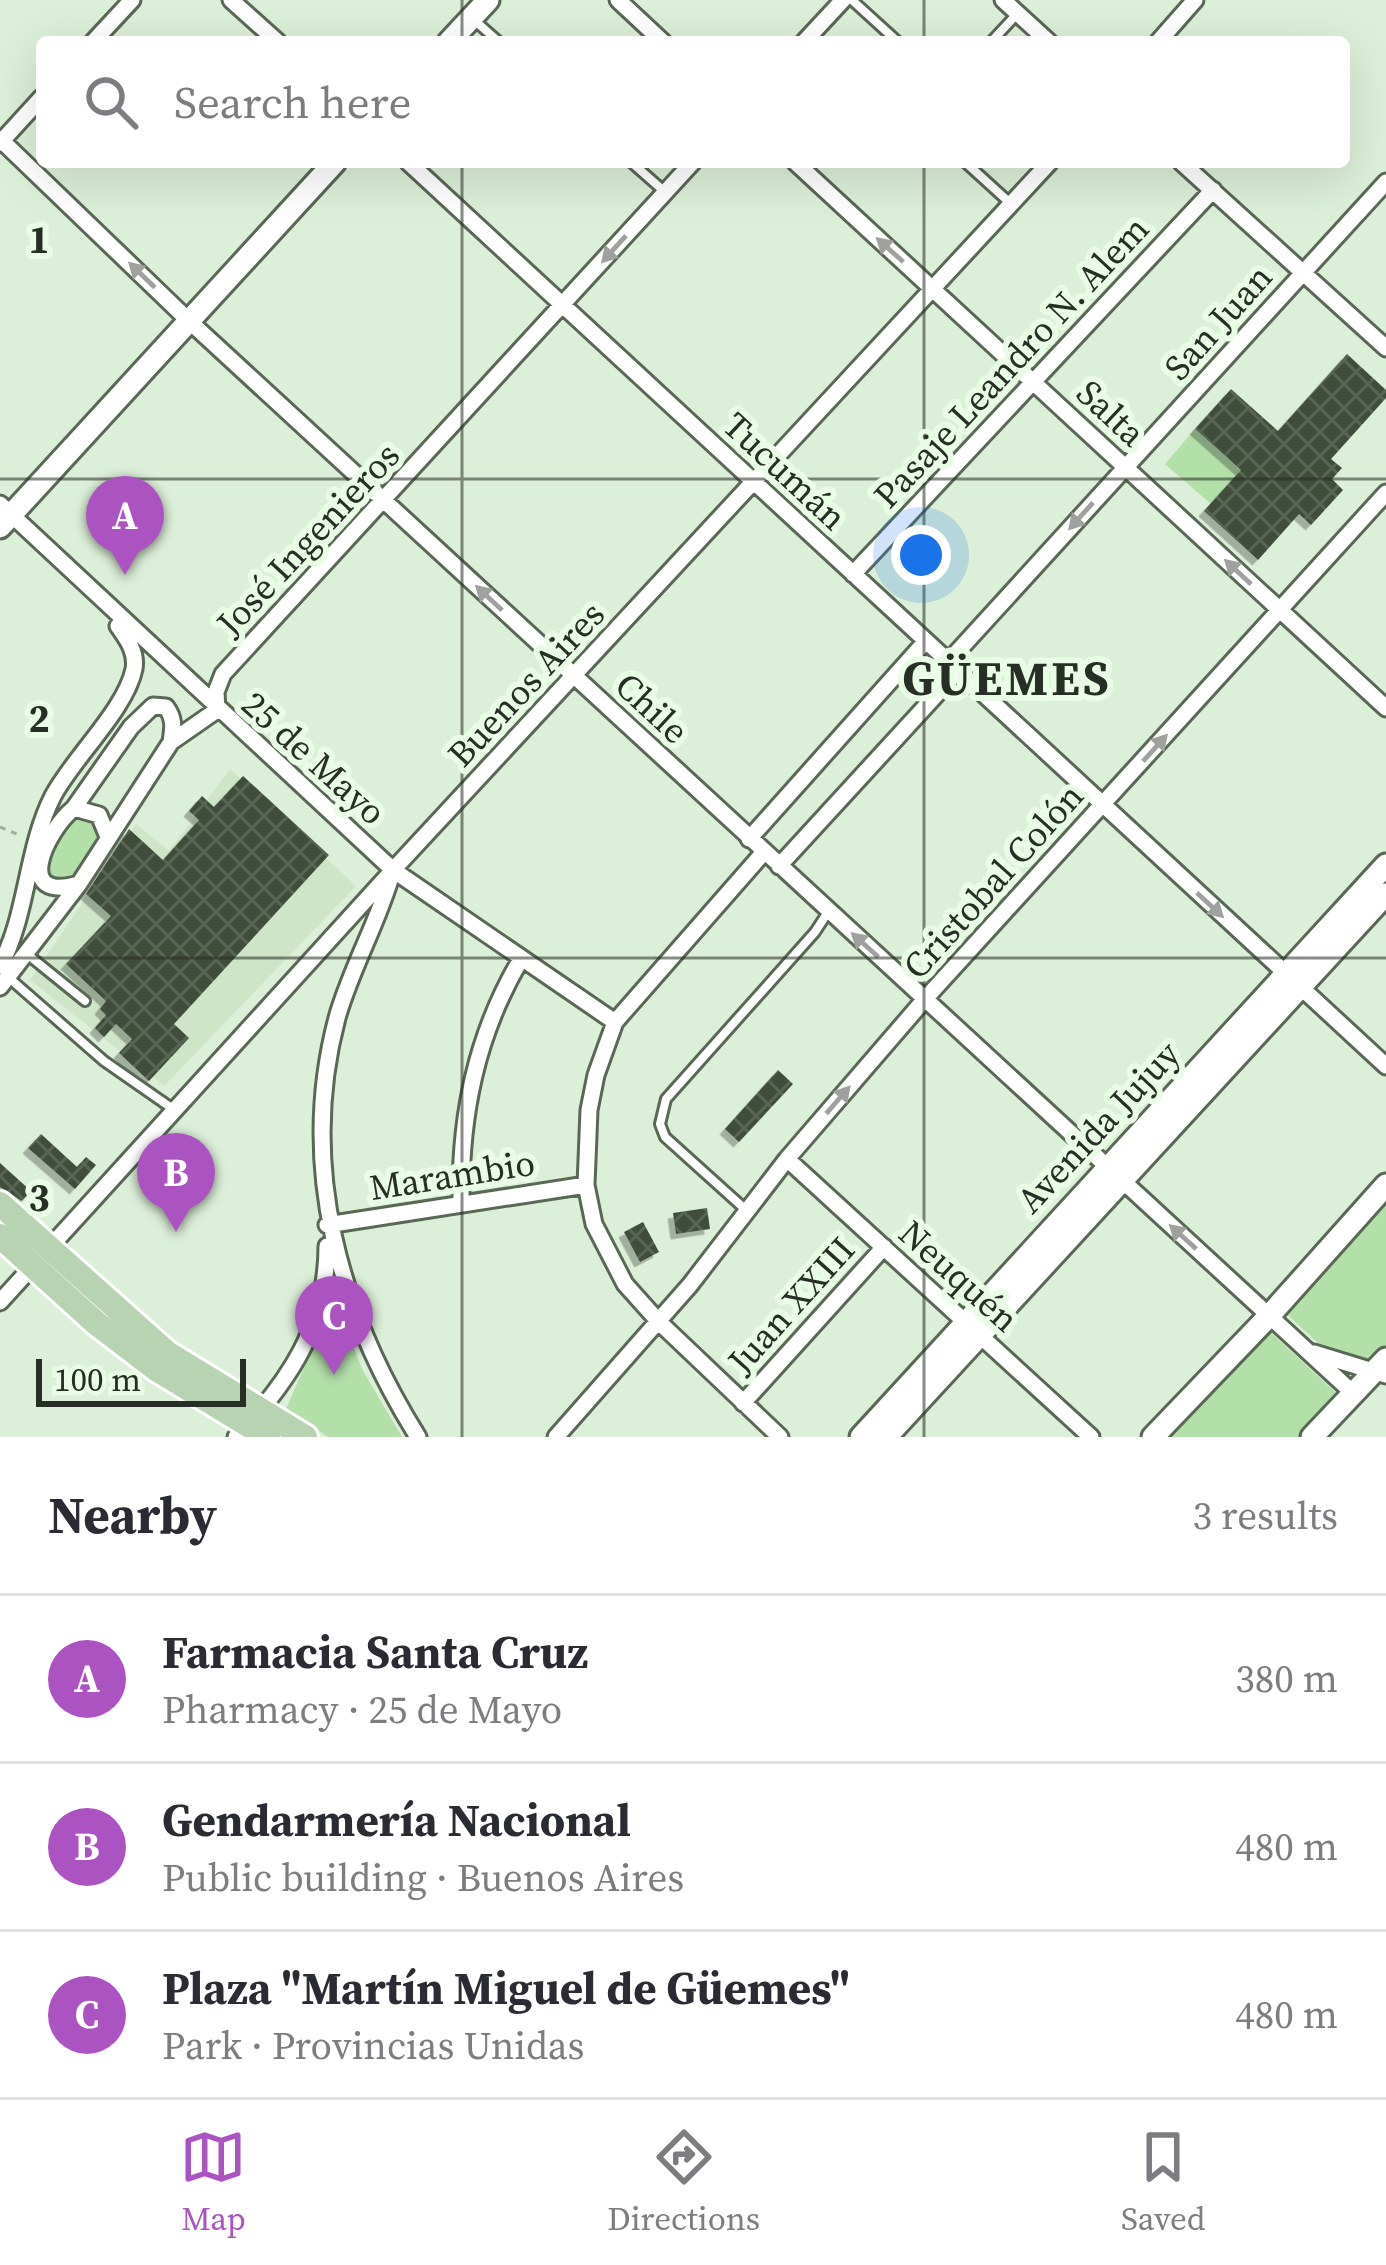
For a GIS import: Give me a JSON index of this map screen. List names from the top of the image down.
{
  "streets": {
    "street": [
      "San Juan",
      "Pasaje Leandro N. Alem",
      "Salta",
      "Tucumán",
      "José Ingenieros",
      "Buenos Aires",
      "Chile",
      "25 de Mayo",
      "Cristobal Colón",
      "Avenida Jujuy",
      "Marambio",
      "Neuquén",
      "Juan XXIII"
    ]
  },
  "crossings": [
    ["San Juan", "Salta"],
    ["San Juan", "Tucumán"],
    ["San Juan", "Chile"],
    ["Pasaje Leandro N. Alem", "Salta"],
    ["Pasaje Leandro N. Alem", "Tucumán"],
    ["Salta", "Buenos Aires"],
    ["Salta", "Cristobal Colón"],
    ["Tucumán", "José Ingenieros"],
    ["Tucumán", "Buenos Aires"],
    ["Tucumán", "Cristobal Colón"],
    ["Tucumán", "Avenida Jujuy"],
    ["José Ingenieros", "Chile"],
    ["José Ingenieros", "25 de Mayo"],
    ["Buenos Aires", "Chile"],
    ["Buenos Aires", "25 de Mayo"],
    ["Chile", "Cristobal Colón"],
    ["Chile", "Avenida Jujuy"],
    ["Cristobal Colón", "Neuquén"],
    ["Avenida Jujuy", "Neuquén"],
    ["Neuquén", "Juan XXIII"]
  ],
  "one_way": ["Salta", "Chile", "Cristobal Colón"],
  "districts": ["GÜEMES"],
  "scale_bar": "100 m",
  "page": {
    "search": "Search here",
    "pins": ["A", "B", "C"],
    "scale": "100 m",
    "heading": ["Nearby", "3 results"],
    "list": [
      {
        "mark": "A",
        "name": "Farmacia Santa Cruz",
        "note": "Pharmacy · 25 de Mayo",
        "value": "380 m"
      },
      {
        "mark": "B",
        "name": "Gendarmería Nacional",
        "note": "Public building · Buenos Aires",
        "value": "480 m"
      },
      {
        "mark": "C",
        "name": "Plaza \"Martín Miguel de Güemes\"",
        "note": "Park · Provincias Unidas",
        "value": "480 m"
      }
    ],
    "nav": ["Map", "Directions", "Saved"]
  },
  "grid": {
    "rows": ["1", "2", "3"]
  }
}
